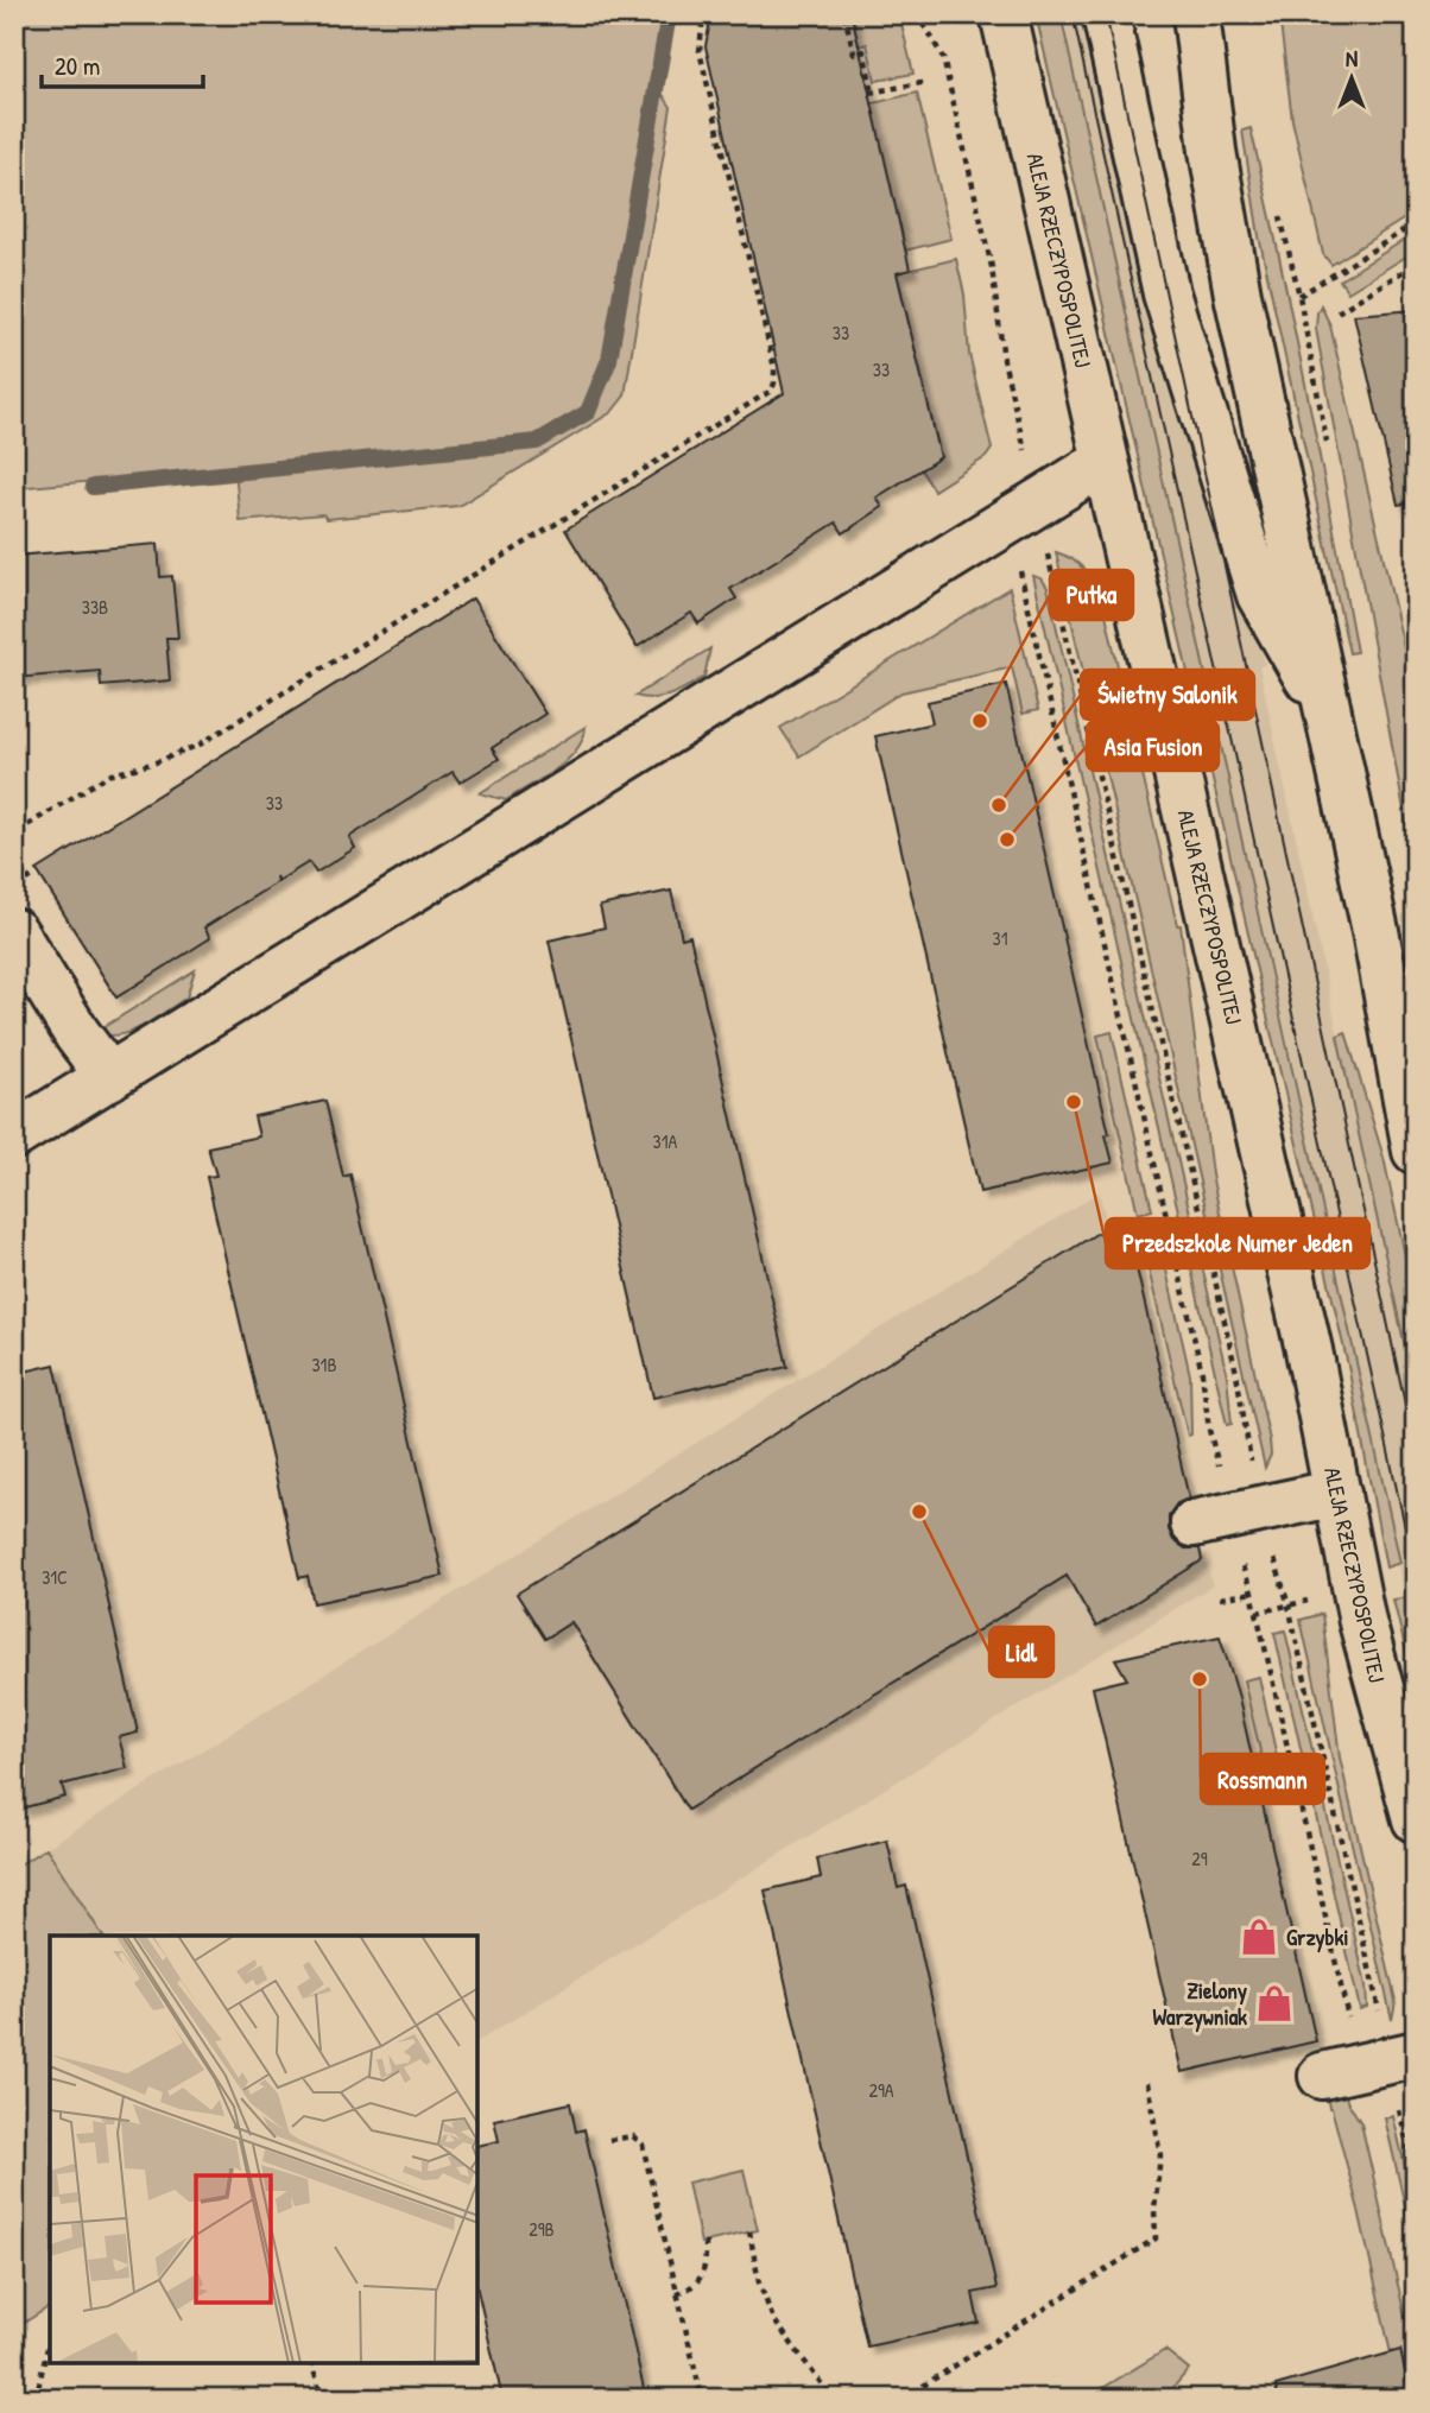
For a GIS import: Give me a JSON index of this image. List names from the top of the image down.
{
  "streets": {
    "street": ["ALEJA RZECZYPOSPOLITEJ"]
  },
  "places": {
    "other": [
      "Putka",
      "Świetny Salonik",
      "Asia Fusion",
      "Przedszkole Numer Jeden",
      "Lidl",
      "Rossmann"
    ],
    "shop": ["Grzybki", "Zielony Warzywniak"]
  },
  "house_numbers": [
    "33",
    "33",
    "33B",
    "33",
    "31",
    "31A",
    "31B",
    "31C",
    "29",
    "29A",
    "29B"
  ],
  "scale_bar": "20 m",
  "north": "top"
}
